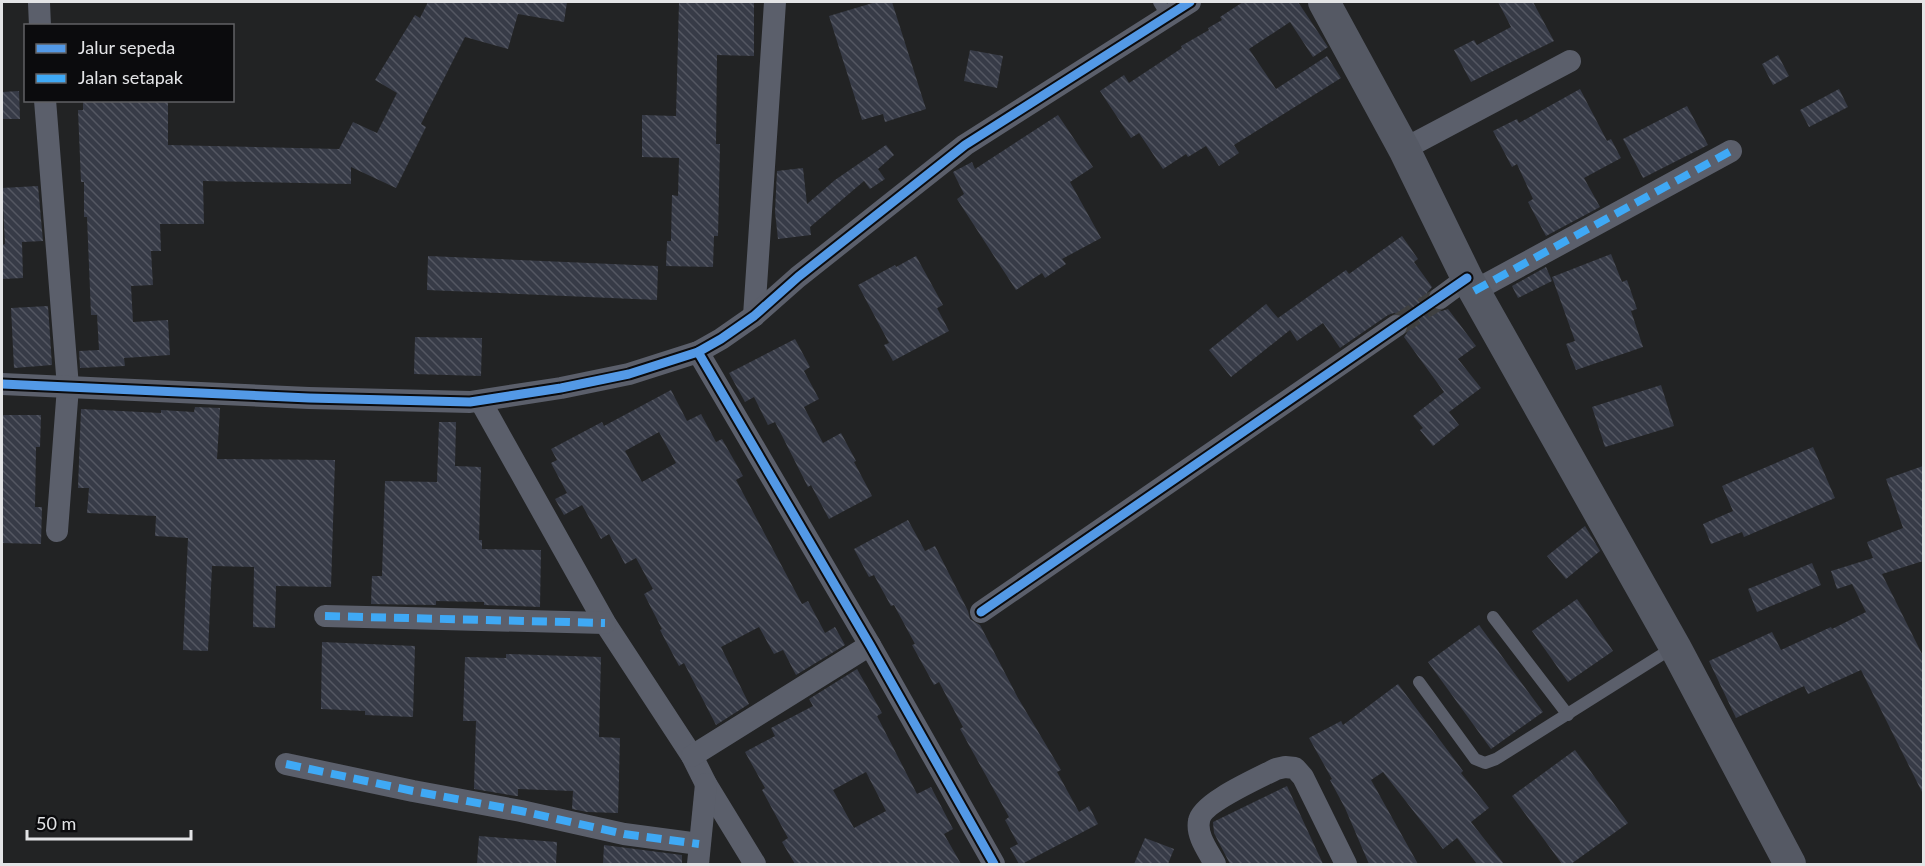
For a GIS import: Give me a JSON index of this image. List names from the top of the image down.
{
  "legend": ["Jalur sepeda", "Jalan setapak"],
  "scale_bar": "50 m"
}
